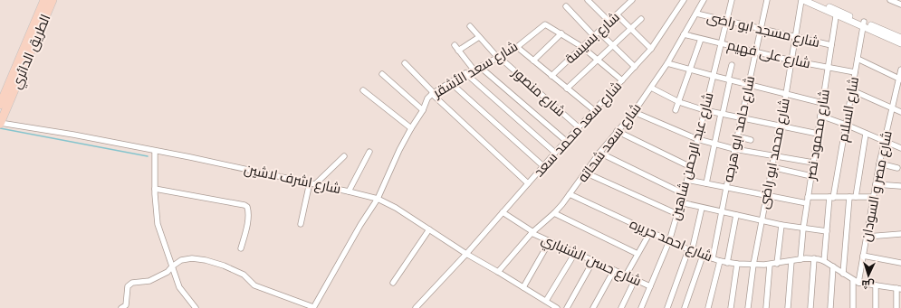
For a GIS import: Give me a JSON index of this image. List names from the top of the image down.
{
  "streets": {
    "main road": ["الطريق الدائري"],
    "street": [
      "شارع مسجد ابو راضى",
      "شارع بسيسة",
      "شارع على فهيم",
      "شارع سعد الأشقر",
      "شارع منصور",
      "شارع السلام",
      "شارع سعد محمد سعد",
      "شارع حامد ابو هرجه",
      "شارع محمود نصر",
      "شارع سعد شحاته",
      "شارع محمد ابو راضى",
      "شارع عبد الرحمن شاهين",
      "شارع اشرف لاشين",
      "شارع مصر و السودان",
      "شارع احمد حريره",
      "شارع حسن الشنباري"
    ]
  },
  "crossings": [
    ["شارع مسجد ابو راضى", "شارع حامد ابو هرجه"],
    ["شارع مسجد ابو راضى", "شارع محمود نصر"],
    ["شارع مسجد ابو راضى", "شارع سعد شحاته"],
    ["شارع مسجد ابو راضى", "شارع محمد ابو راضى"],
    ["شارع مسجد ابو راضى", "شارع عبد الرحمن شاهين"],
    ["الطريق الدائري", "شارع اشرف لاشين"],
    ["شارع على فهيم", "شارع السلام"],
    ["شارع على فهيم", "شارع حامد ابو هرجه"],
    ["شارع على فهيم", "شارع محمود نصر"],
    ["شارع على فهيم", "شارع سعد شحاته"],
    ["شارع على فهيم", "شارع محمد ابو راضى"],
    ["شارع على فهيم", "شارع عبد الرحمن شاهين"],
    ["شارع سعد الأشقر", "شارع منصور"],
    ["شارع سعد الأشقر", "شارع اشرف لاشين"],
    ["شارع منصور", "شارع سعد محمد سعد"],
    ["شارع السلام", "شارع احمد حريره"],
    ["شارع سعد محمد سعد", "شارع اشرف لاشين"],
    ["شارع سعد محمد سعد", "شارع حسن الشنباري"],
    ["شارع حامد ابو هرجه", "شارع احمد حريره"],
    ["شارع محمود نصر", "شارع احمد حريره"],
    ["شارع سعد شحاته", "شارع اشرف لاشين"],
    ["شارع سعد شحاته", "شارع احمد حريره"],
    ["شارع سعد شحاته", "شارع حسن الشنباري"],
    ["شارع محمد ابو راضى", "شارع احمد حريره"],
    ["شارع عبد الرحمن شاهين", "شارع احمد حريره"],
    ["شارع عبد الرحمن شاهين", "شارع حسن الشنباري"],
    ["شارع مصر و السودان", "شارع احمد حريره"]
  ],
  "north": "bottom"
}
